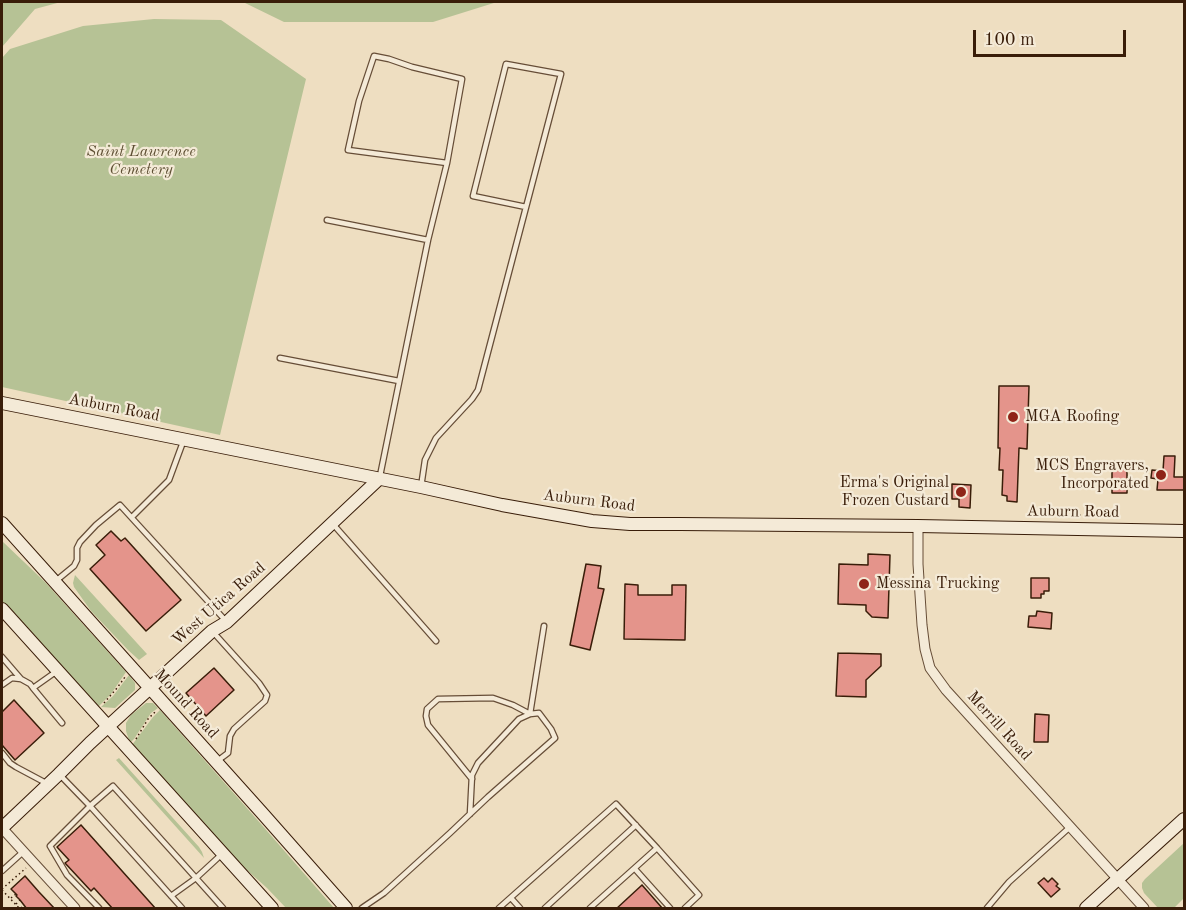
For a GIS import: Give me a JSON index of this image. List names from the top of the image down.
{
  "streets": {
    "street": [
      "Auburn Road",
      "West Utica Road",
      "Mound Road",
      "Merrill Road"
    ]
  },
  "crossings": [
    ["Auburn Road", "West Utica Road"],
    ["Auburn Road", "Merrill Road"],
    ["West Utica Road", "Mound Road"]
  ],
  "parks": ["Saint Lawrence Cemetery"],
  "places": [
    "MGA Roofing",
    "MCS Engravers, Incorporated",
    "Erma's Original Frozen Custard",
    "Messina Trucking"
  ],
  "scale_bar": "100 m"
}
